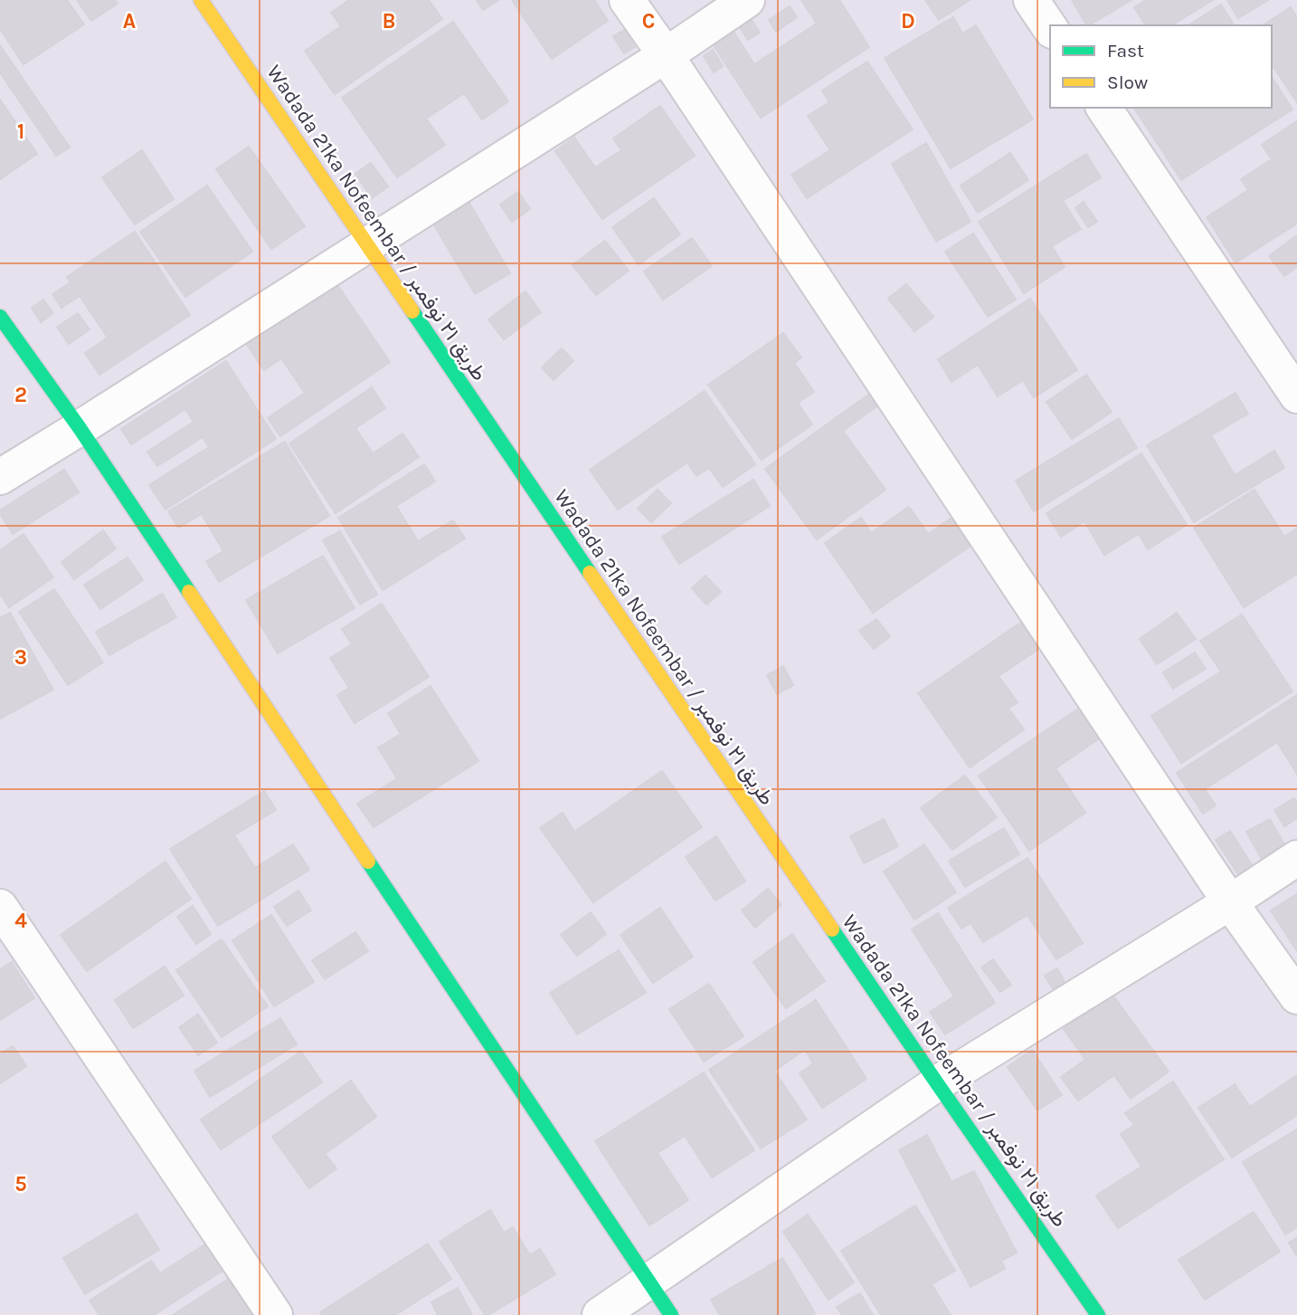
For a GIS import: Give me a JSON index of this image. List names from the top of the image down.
{
  "streets": {
    "street": ["Wadada 21ka Nofeembar / طريق ٢١ نوفمبر"]
  },
  "legend": ["Fast", "Slow"],
  "grid": {
    "columns": [
      "A",
      "B",
      "C",
      "D"
    ],
    "rows": [
      "1",
      "2",
      "3",
      "4",
      "5"
    ]
  }
}
